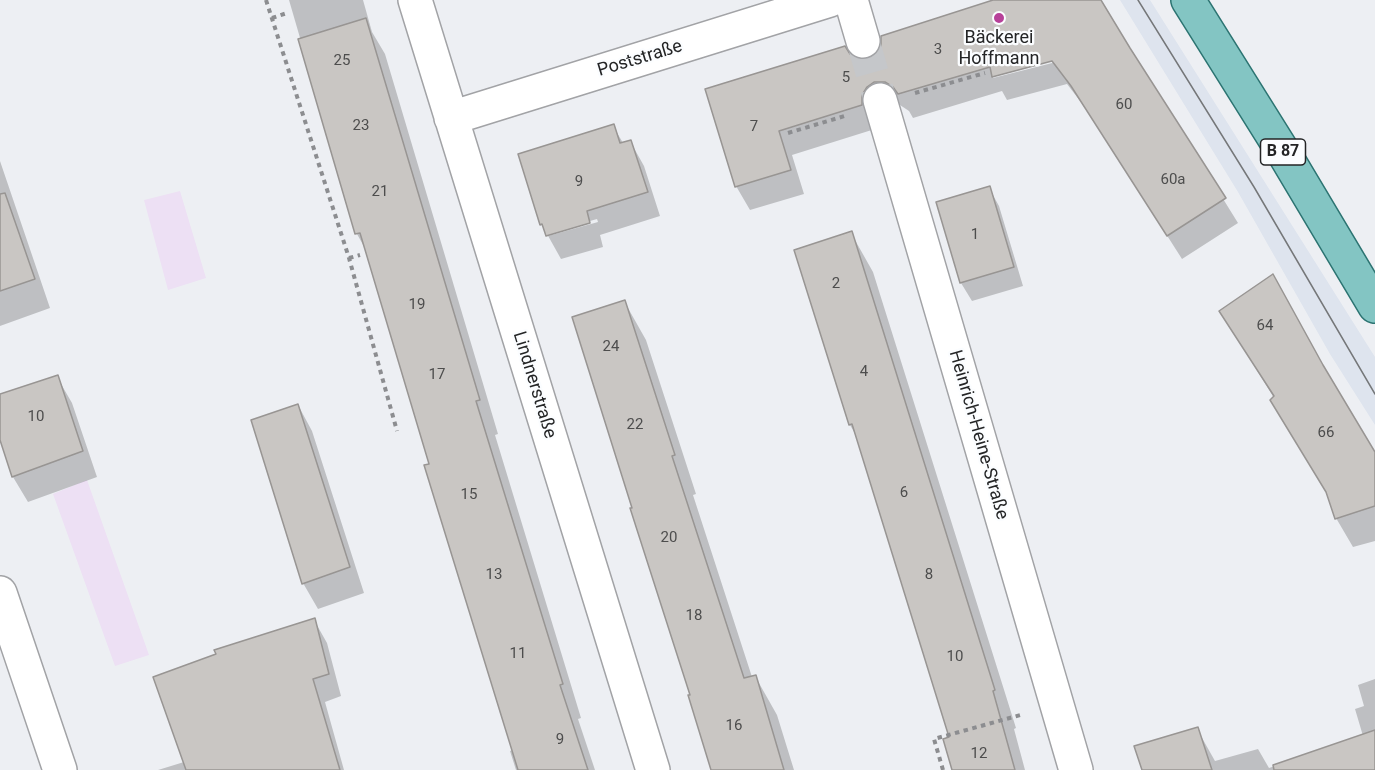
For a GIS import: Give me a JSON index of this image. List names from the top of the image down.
{
  "streets": {
    "main road": ["B 87"],
    "street": ["Poststraße", "Lindnerstraße", "Heinrich-Heine-Straße"]
  },
  "crossings": [
    ["Poststraße", "Lindnerstraße"]
  ],
  "places": ["Bäckerei Hoffmann"],
  "house_numbers": [
    "3",
    "25",
    "5",
    "60",
    "23",
    "7",
    "60a",
    "9",
    "21",
    "1",
    "2",
    "19",
    "64",
    "24",
    "4",
    "17",
    "10",
    "22",
    "66",
    "6",
    "15",
    "20",
    "13",
    "8",
    "18",
    "11",
    "10",
    "16",
    "9",
    "12"
  ]
}
